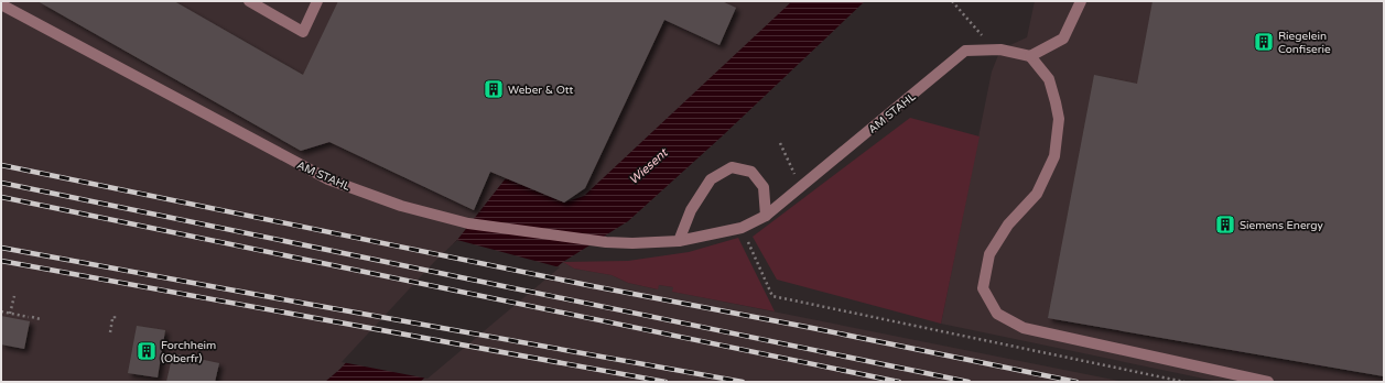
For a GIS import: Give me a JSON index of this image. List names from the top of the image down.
{
  "streets": {
    "street": ["AM STAHL"]
  },
  "water": ["Wiesent"],
  "places": {
    "building": [
      "Riegelein Confiserie",
      "Weber & Ott",
      "Siemens Energy",
      "Forchheim (Oberfr)"
    ]
  }
}
